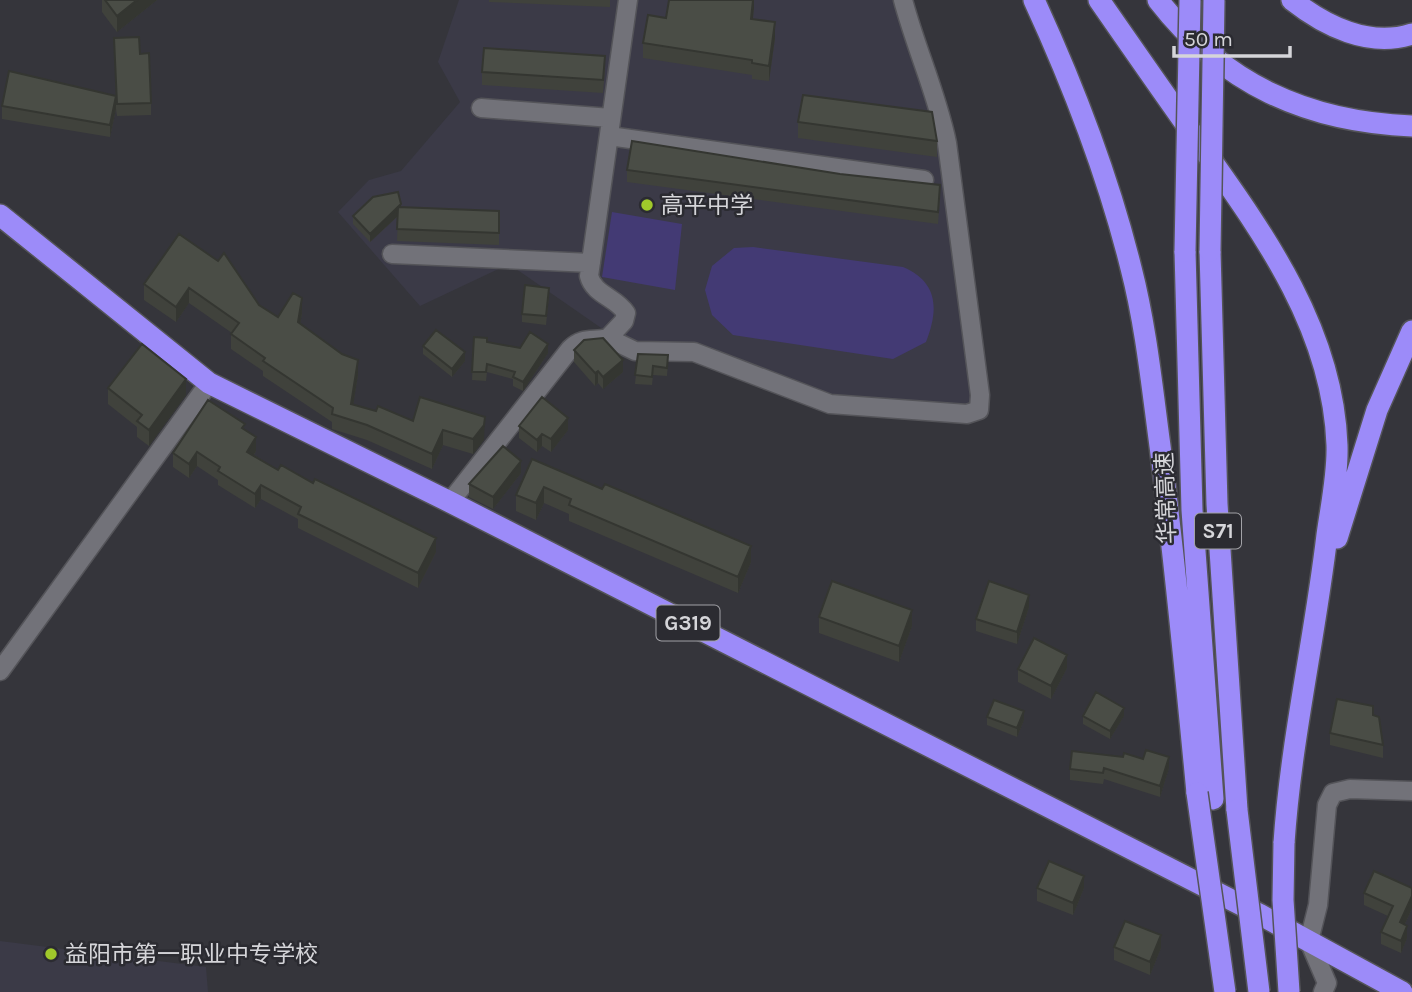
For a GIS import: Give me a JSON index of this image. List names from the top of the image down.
{
  "streets": {
    "highway": ["华常高速", "S71", "G319"]
  },
  "places": ["高平中学", "益阳市第一职业中专学校"],
  "scale_bar": "50 m"
}
